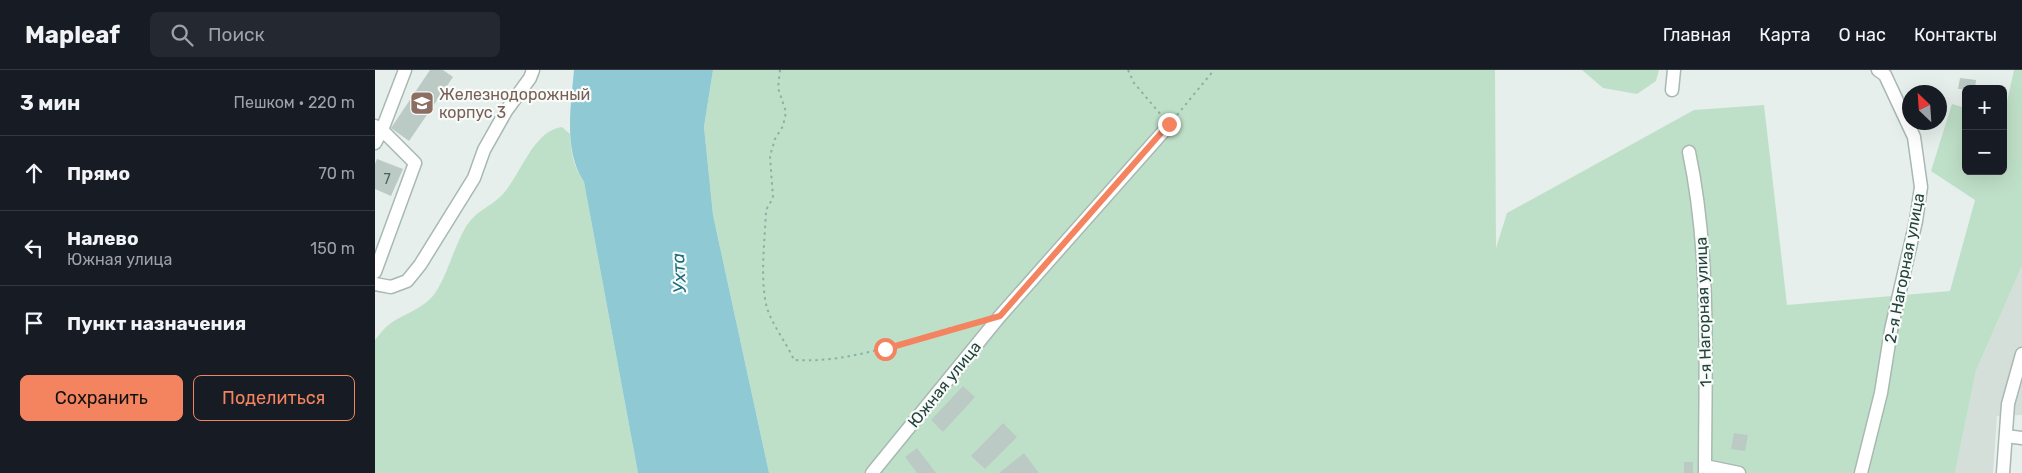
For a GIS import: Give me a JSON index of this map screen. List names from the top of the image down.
{
  "streets": {
    "street": ["2-я Нагорная улица", "1-я Нагорная улица", "Южная улица"]
  },
  "water": ["Ухта"],
  "places": {
    "school or university": ["Железнодорожный корпус 3"]
  },
  "house_numbers": ["7"],
  "north": "top left",
  "page": {
    "header": "Mapleaf",
    "search": "Поиск",
    "nav": [
      "Главная",
      "Карта",
      "О нас",
      "Контакты"
    ],
    "heading": ["3 мин", "Пешком · 220 m"],
    "map_buttons": ["+", "−"],
    "list": [
      ["Прямо", "70 m"],
      ["Налево", "Южная улица", "150 m"],
      "Пункт назначения"
    ],
    "buttons": ["Сохранить", "Поделиться"]
  }
}
